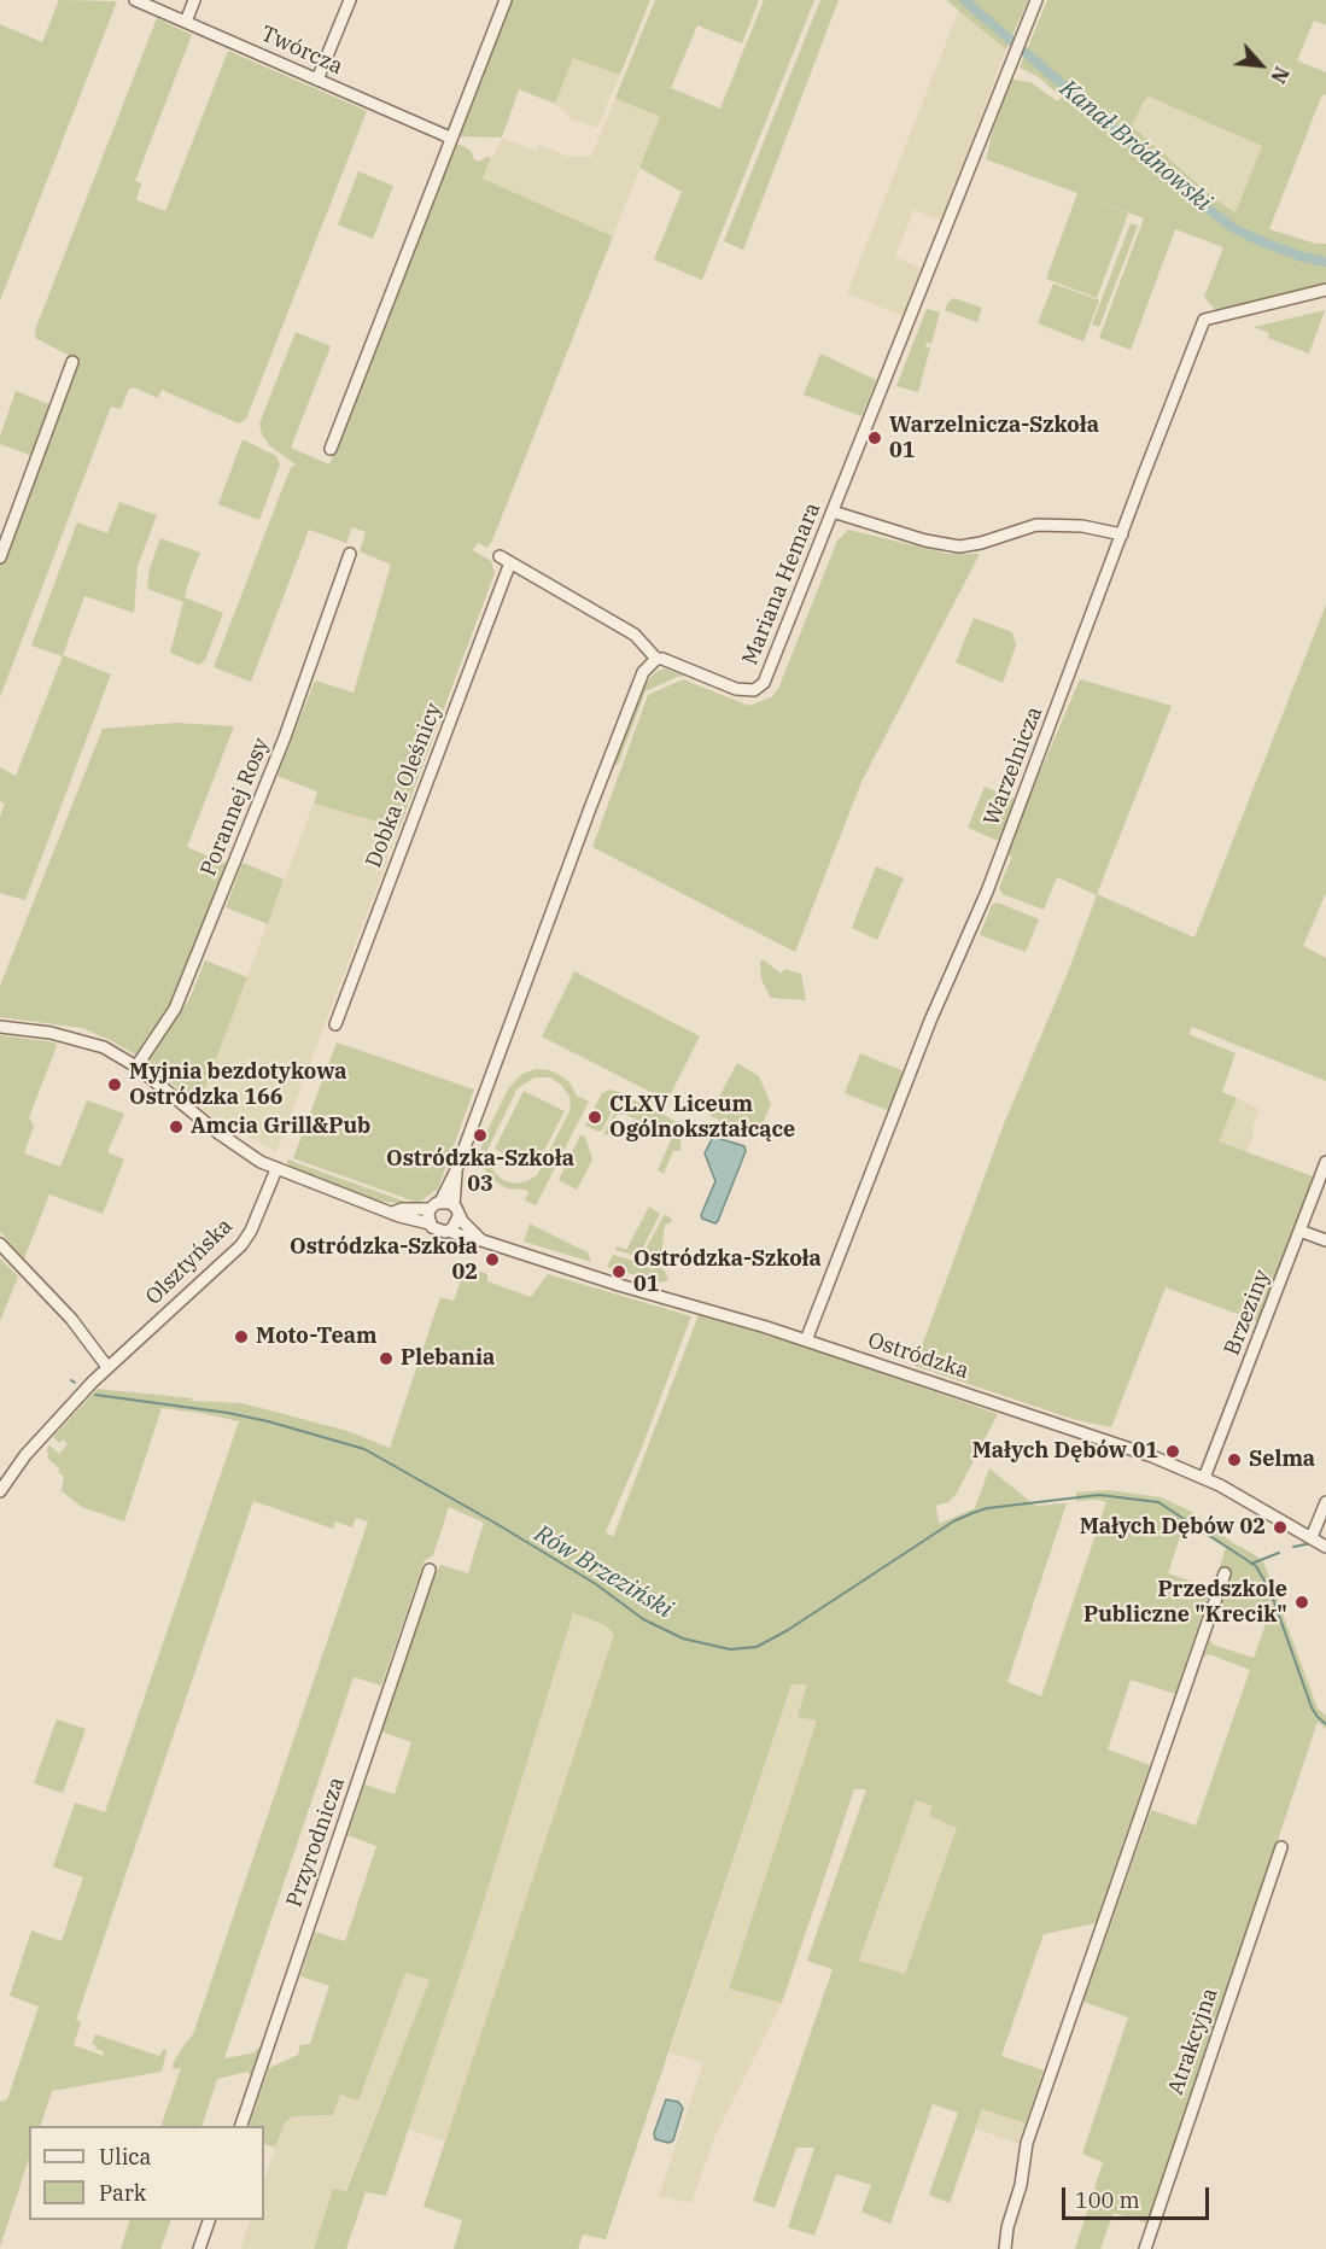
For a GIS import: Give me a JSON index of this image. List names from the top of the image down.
{
  "streets": {
    "street": [
      "Twórcza",
      "Mariana Hemara",
      "Warzelnicza",
      "Dobka z Oleśnicy",
      "Porannej Rosy",
      "Olsztyńska",
      "Brzeziny",
      "Ostródzka",
      "Przyrodnicza",
      "Atrakcyjna"
    ]
  },
  "crossings": [
    ["Mariana Hemara", "Dobka z Oleśnicy"],
    ["Warzelnicza", "Ostródzka"],
    ["Brzeziny", "Ostródzka"]
  ],
  "water": ["Kanał Bródnowski", "Rów Brzeziński"],
  "places": [
    "Warzelnicza-Szkoła 01",
    "Myjnia bezdotykowa Ostródzka 166",
    "CLXV Liceum Ogólnokształcące",
    "Amcia Grill&Pub",
    "Ostródzka-Szkoła 03",
    "Ostródzka-Szkoła 02",
    "Ostródzka-Szkoła 01",
    "Moto-Team",
    "Plebania",
    "Małych Dębów 01",
    "Selma",
    "Małych Dębów 02",
    "Przedszkole Publiczne \"Krecik\""
  ],
  "legend": ["Ulica", "Park"],
  "scale_bar": "100 m",
  "north": "bottom right"
}
